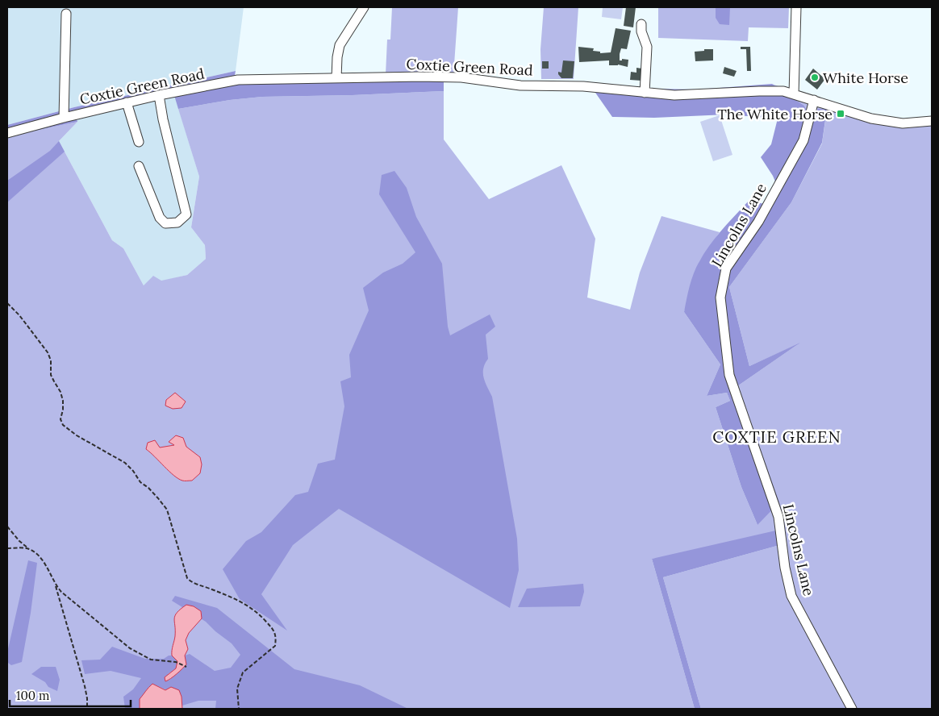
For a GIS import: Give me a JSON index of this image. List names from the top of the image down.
{
  "streets": {
    "street": ["Coxtie Green Road", "Lincolns Lane"]
  },
  "crossings": [
    ["Coxtie Green Road", "Lincolns Lane"]
  ],
  "districts": ["COXTIE GREEN"],
  "places": {
    "other": ["White Horse"],
    "transit": ["The White Horse"]
  },
  "scale_bar": "100 m"
}
